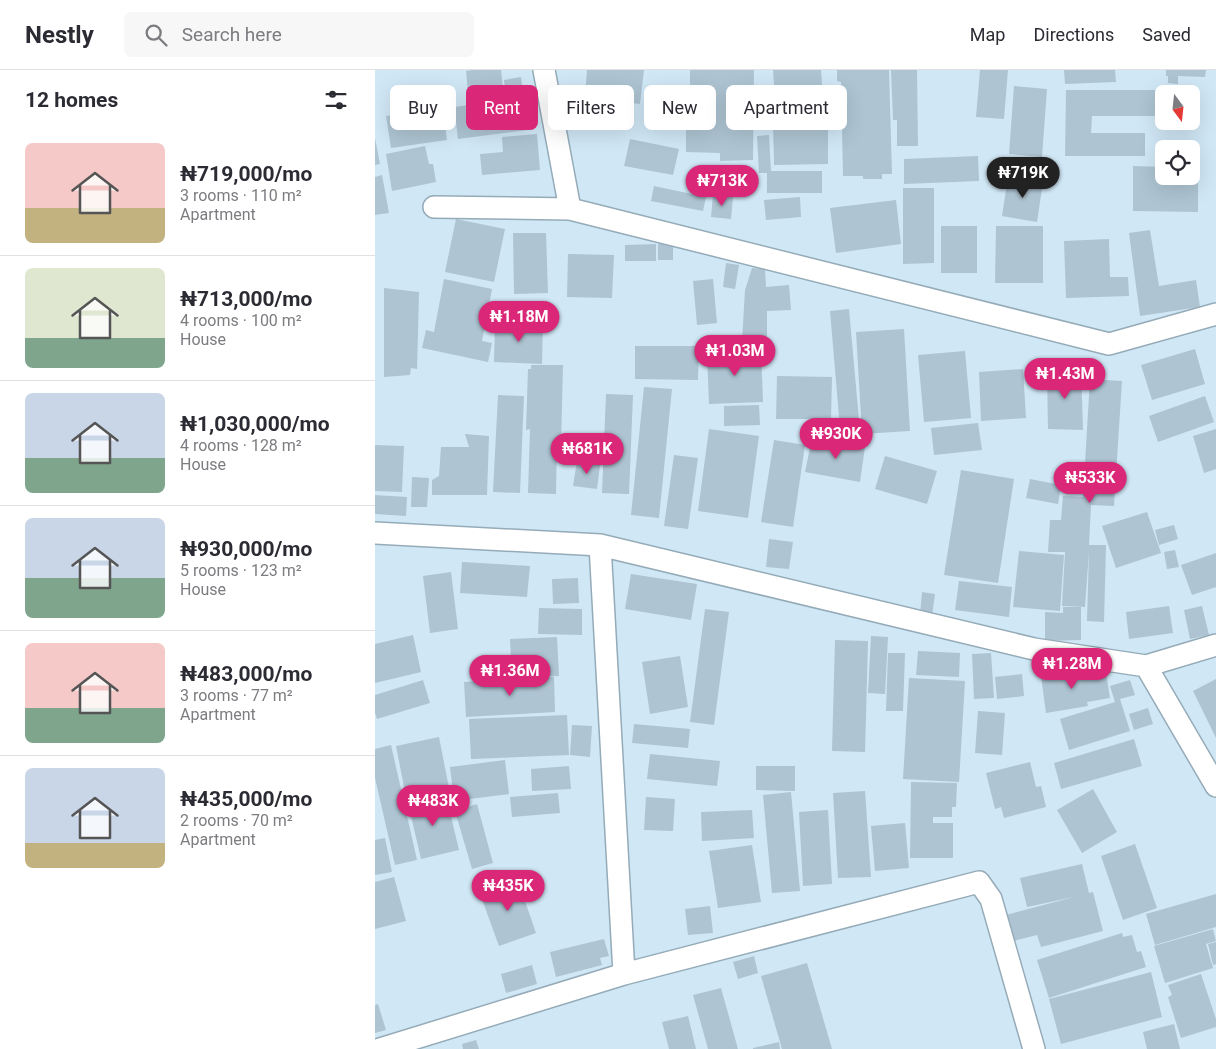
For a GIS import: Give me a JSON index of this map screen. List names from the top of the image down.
{
  "north": "bottom",
  "page": {
    "header": "Nestly",
    "search": "Search here",
    "nav": ["Map", "Directions", "Saved"],
    "heading": "12 homes",
    "chip": [
      "Buy",
      "Rent",
      "Filters",
      "New",
      "Apartment"
    ],
    "list": [
      {
        "name": "₦719,000/mo",
        "note": "3 rooms · 110 m² · Apartment"
      },
      {
        "name": "₦713,000/mo",
        "note": "4 rooms · 100 m² · House"
      },
      {
        "name": "₦1,030,000/mo",
        "note": "4 rooms · 128 m² · House"
      },
      {
        "name": "₦930,000/mo",
        "note": "5 rooms · 123 m² · House"
      },
      {
        "name": "₦483,000/mo",
        "note": "3 rooms · 77 m² · Apartment"
      },
      {
        "name": "₦435,000/mo",
        "note": "2 rooms · 70 m² · Apartment"
      }
    ],
    "price": [
      "₦719K",
      "₦713K",
      "₦1.18M",
      "₦1.03M",
      "₦1.43M",
      "₦930K",
      "₦681K",
      "₦533K",
      "₦1.28M",
      "₦1.36M",
      "₦483K",
      "₦435K"
    ]
  }
}
